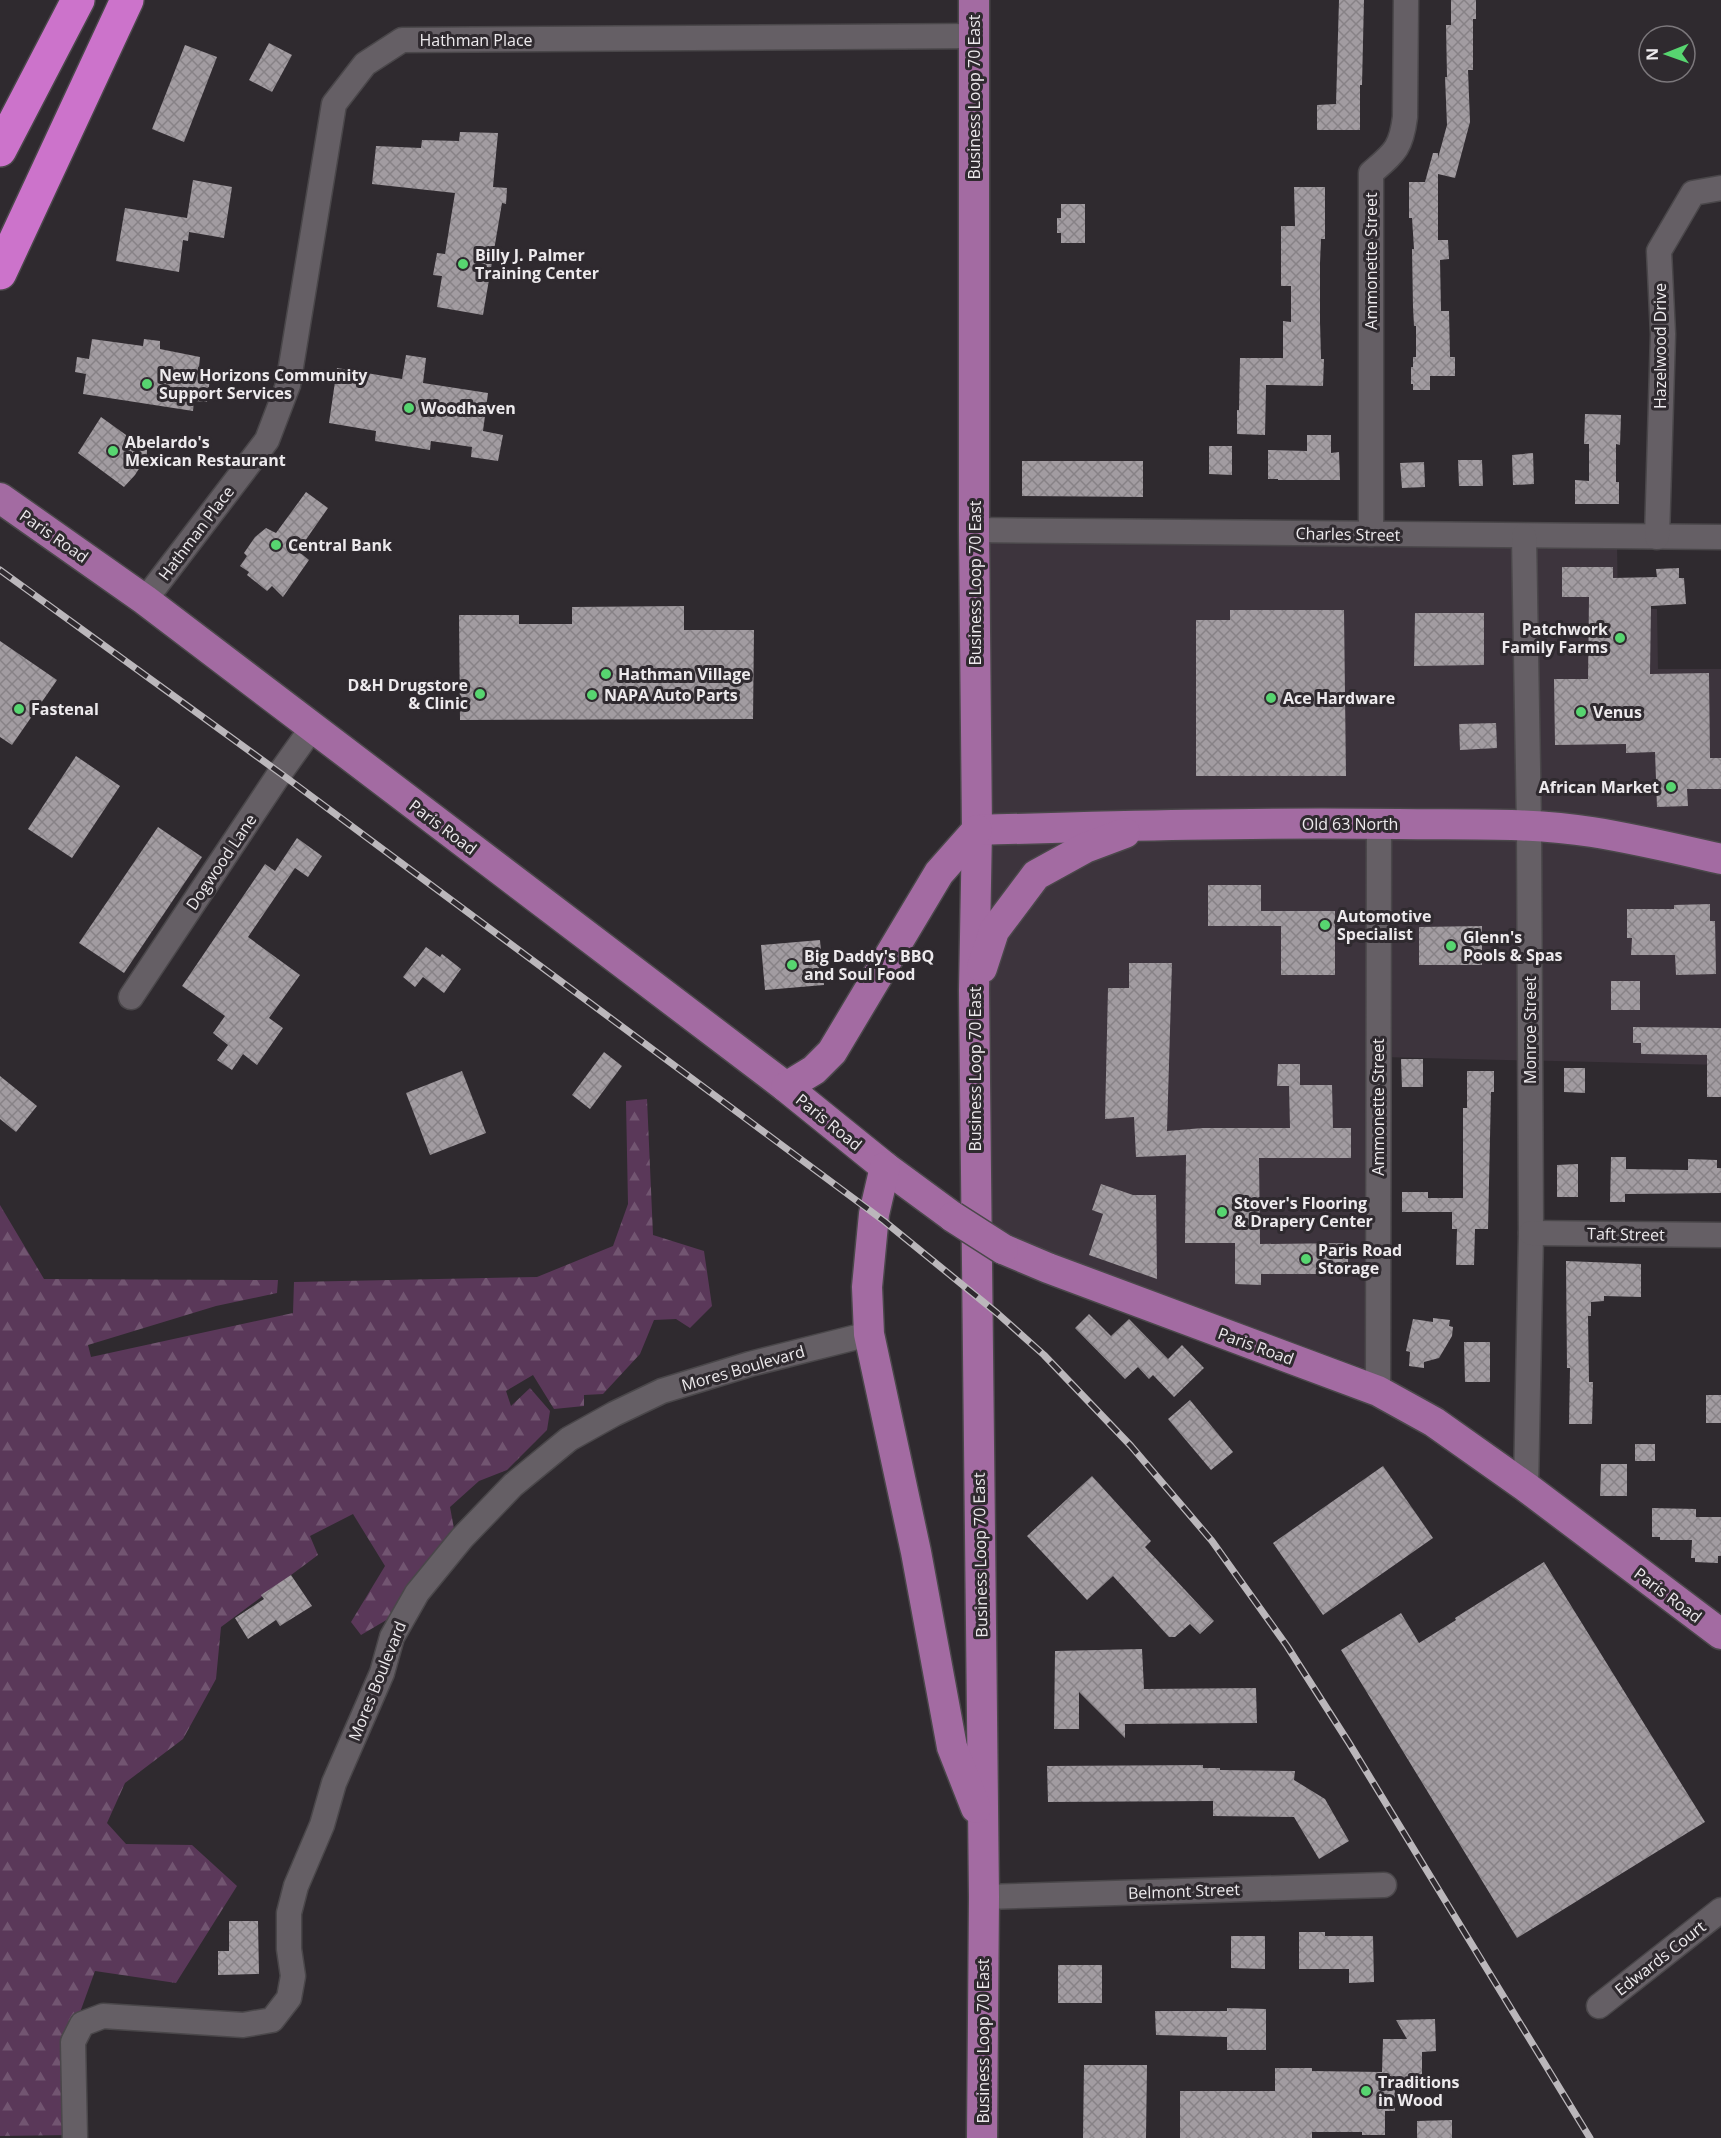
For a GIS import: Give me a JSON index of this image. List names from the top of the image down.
{
  "streets": {
    "main road": ["Business Loop 70 East", "Paris Road", "Old 63 North"],
    "street": [
      "Hathman Place",
      "Ammonette Street",
      "Hazelwood Drive",
      "Charles Street",
      "Dogwood Lane",
      "Monroe Street",
      "Taft Street",
      "Mores Boulevard",
      "Belmont Street",
      "Edwards Court"
    ]
  },
  "crossings": [
    ["Hathman Place", "Business Loop 70 East"],
    ["Hathman Place", "Paris Road"],
    ["Business Loop 70 East", "Charles Street"],
    ["Business Loop 70 East", "Old 63 North"],
    ["Business Loop 70 East", "Belmont Street"],
    ["Ammonette Street", "Charles Street"],
    ["Ammonette Street", "Paris Road"],
    ["Ammonette Street", "Old 63 North"],
    ["Hazelwood Drive", "Charles Street"],
    ["Charles Street", "Monroe Street"],
    ["Paris Road", "Dogwood Lane"],
    ["Paris Road", "Monroe Street"],
    ["Old 63 North", "Monroe Street"],
    ["Monroe Street", "Taft Street"]
  ],
  "places": [
    "Billy J. Palmer Training Center",
    "New Horizons Community Support Services",
    "Woodhaven",
    "Abelardo's Mexican Restaurant",
    "Central Bank",
    "Patchwork Family Farms",
    "Hathman Village",
    "D&H Drugstore & Clinic",
    "NAPA Auto Parts",
    "Ace Hardware",
    "Fastenal",
    "Venus",
    "African Market",
    "Automotive Specialist",
    "Glenn's Pools & Spas",
    "Big Daddy's BBQ and Soul Food",
    "Stover's Flooring & Drapery Center",
    "Paris Road Storage",
    "Traditions in Wood"
  ],
  "north": "left"
}
